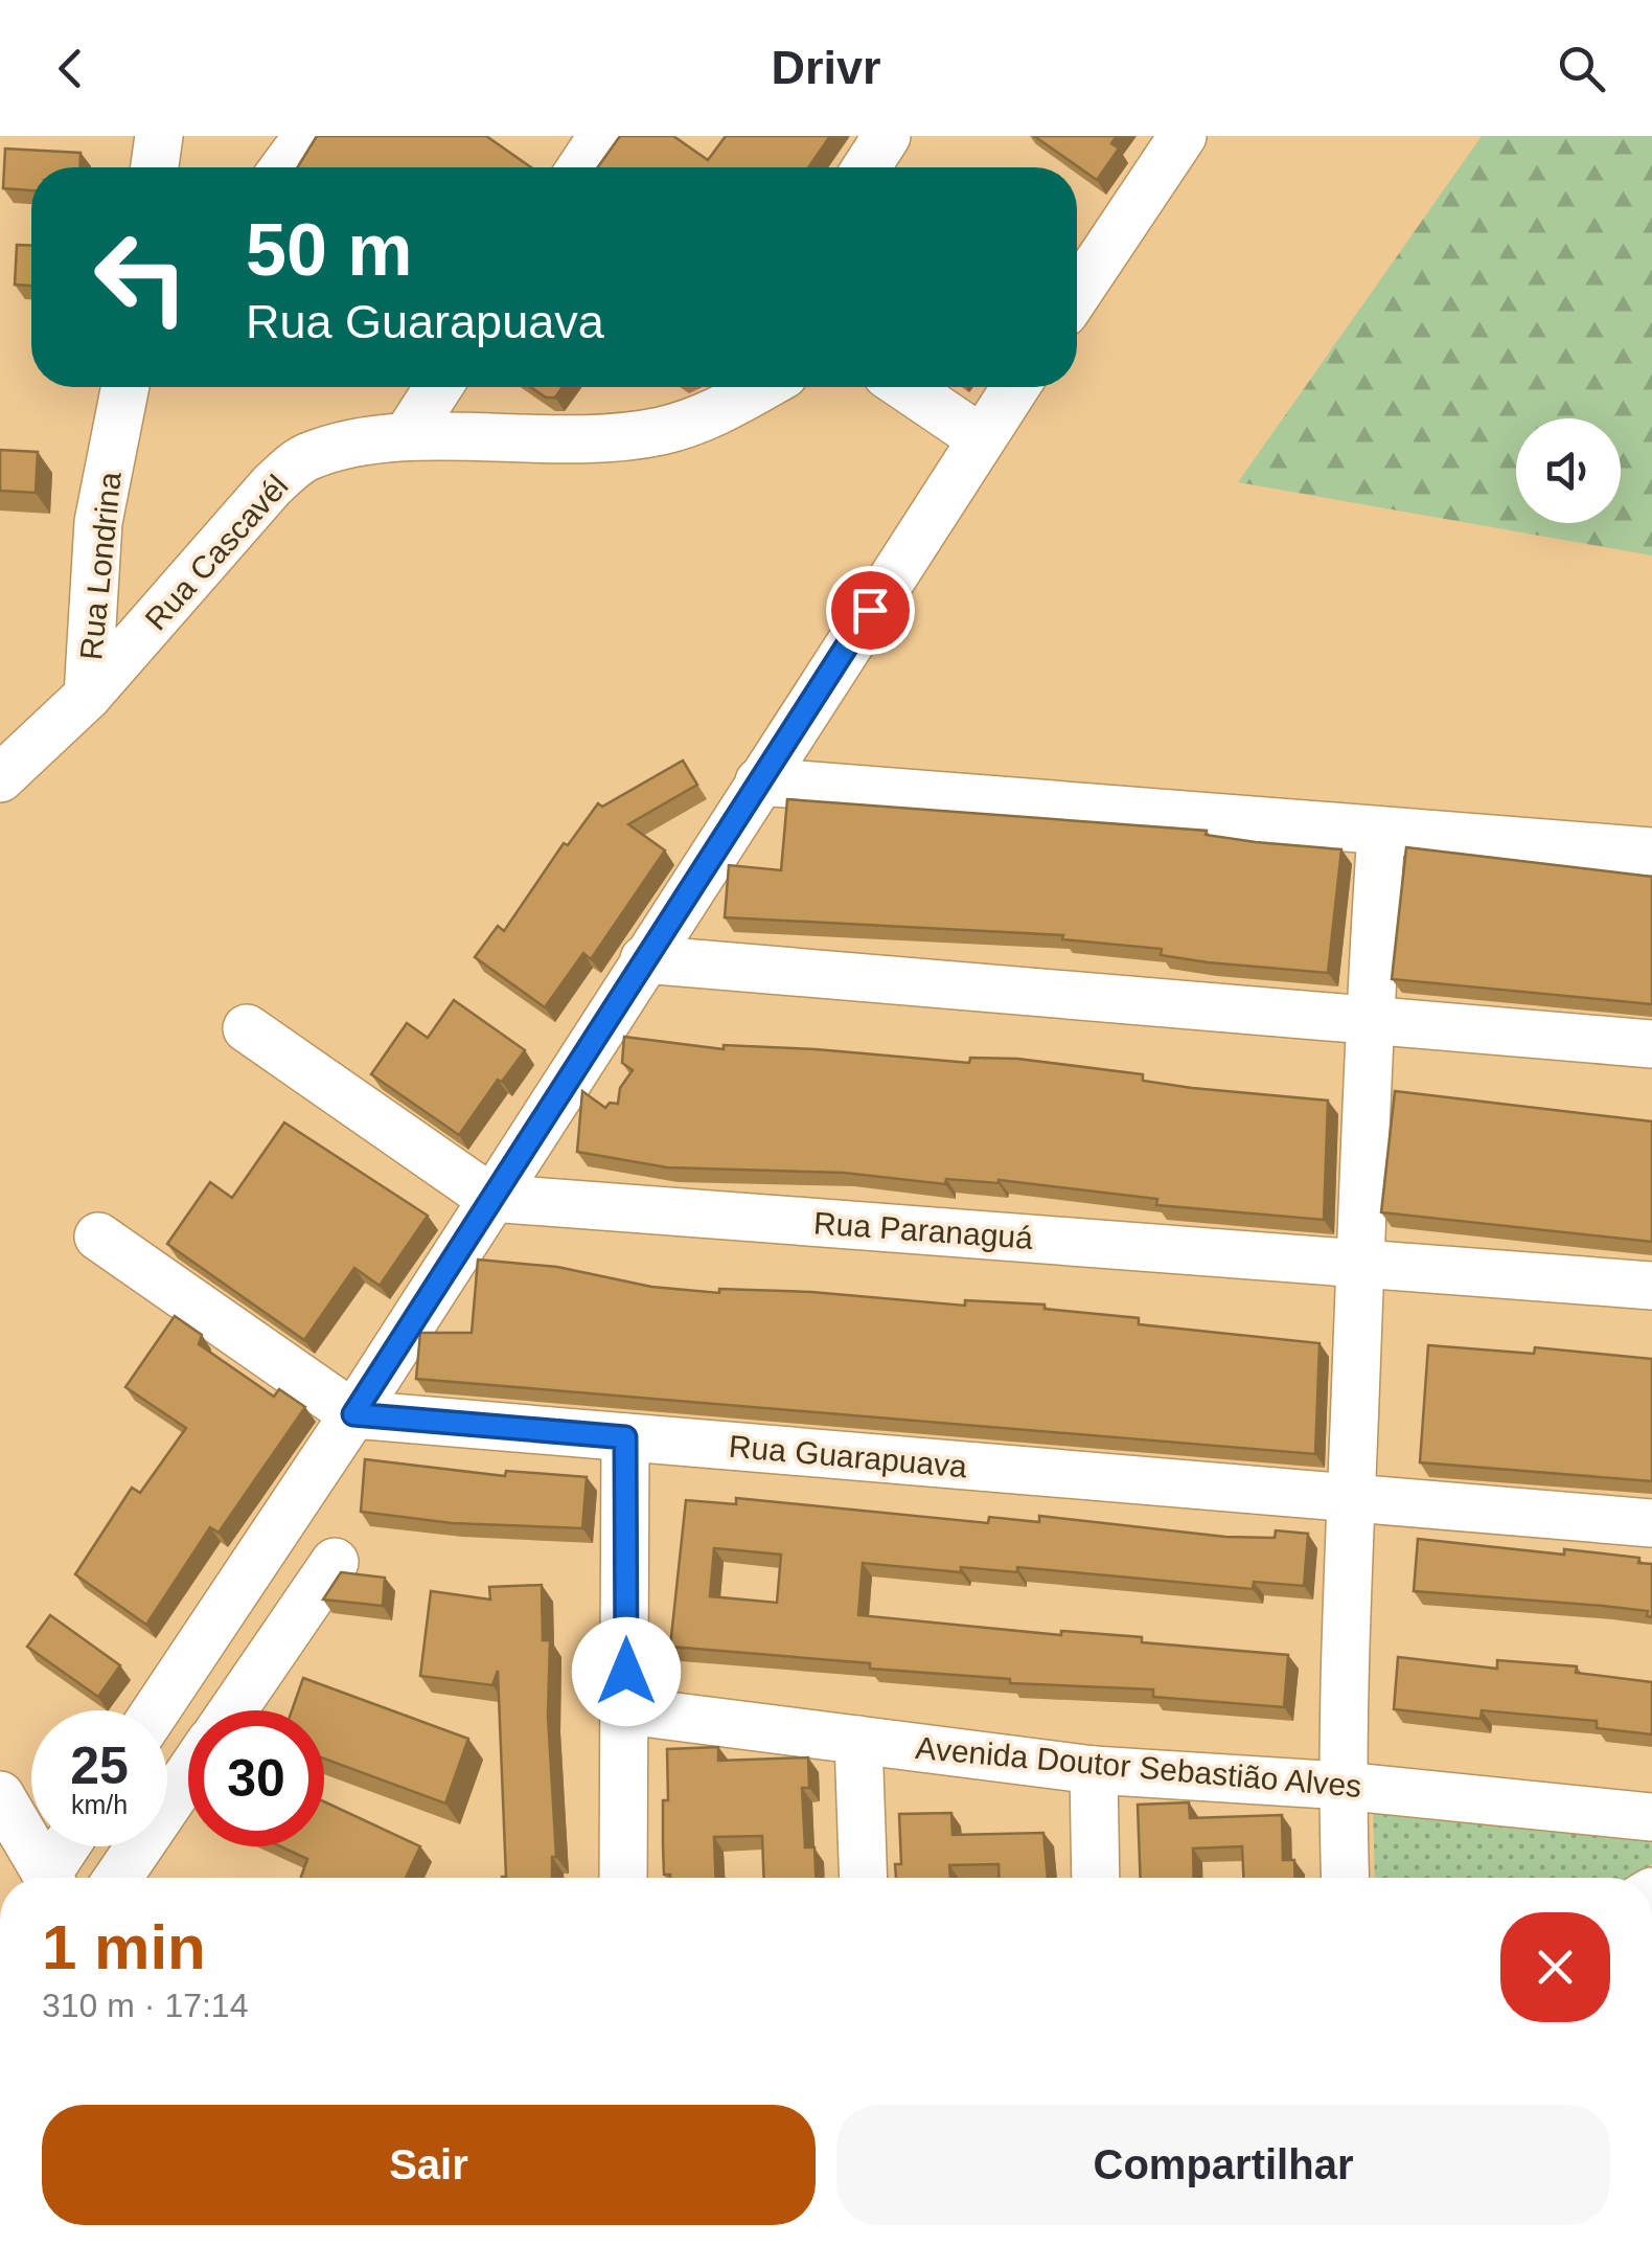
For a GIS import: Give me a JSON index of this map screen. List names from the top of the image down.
{
  "streets": {
    "street": [
      "Rua Cascavél",
      "Rua Londrina",
      "Rua Paranaguá",
      "Rua Guarapuava",
      "Avenida Doutor Sebastião Alves"
    ]
  },
  "crossings": [
    ["Rua Cascavél", "Rua Londrina"]
  ],
  "page": {
    "header": "Drivr",
    "turn": ["50 m", "Rua Guarapuava"],
    "speed": "25 km/h",
    "limit": "30",
    "heading": ["1 min", "310 m · 17:14"],
    "buttons": ["Sair", "Compartilhar"]
  }
}
